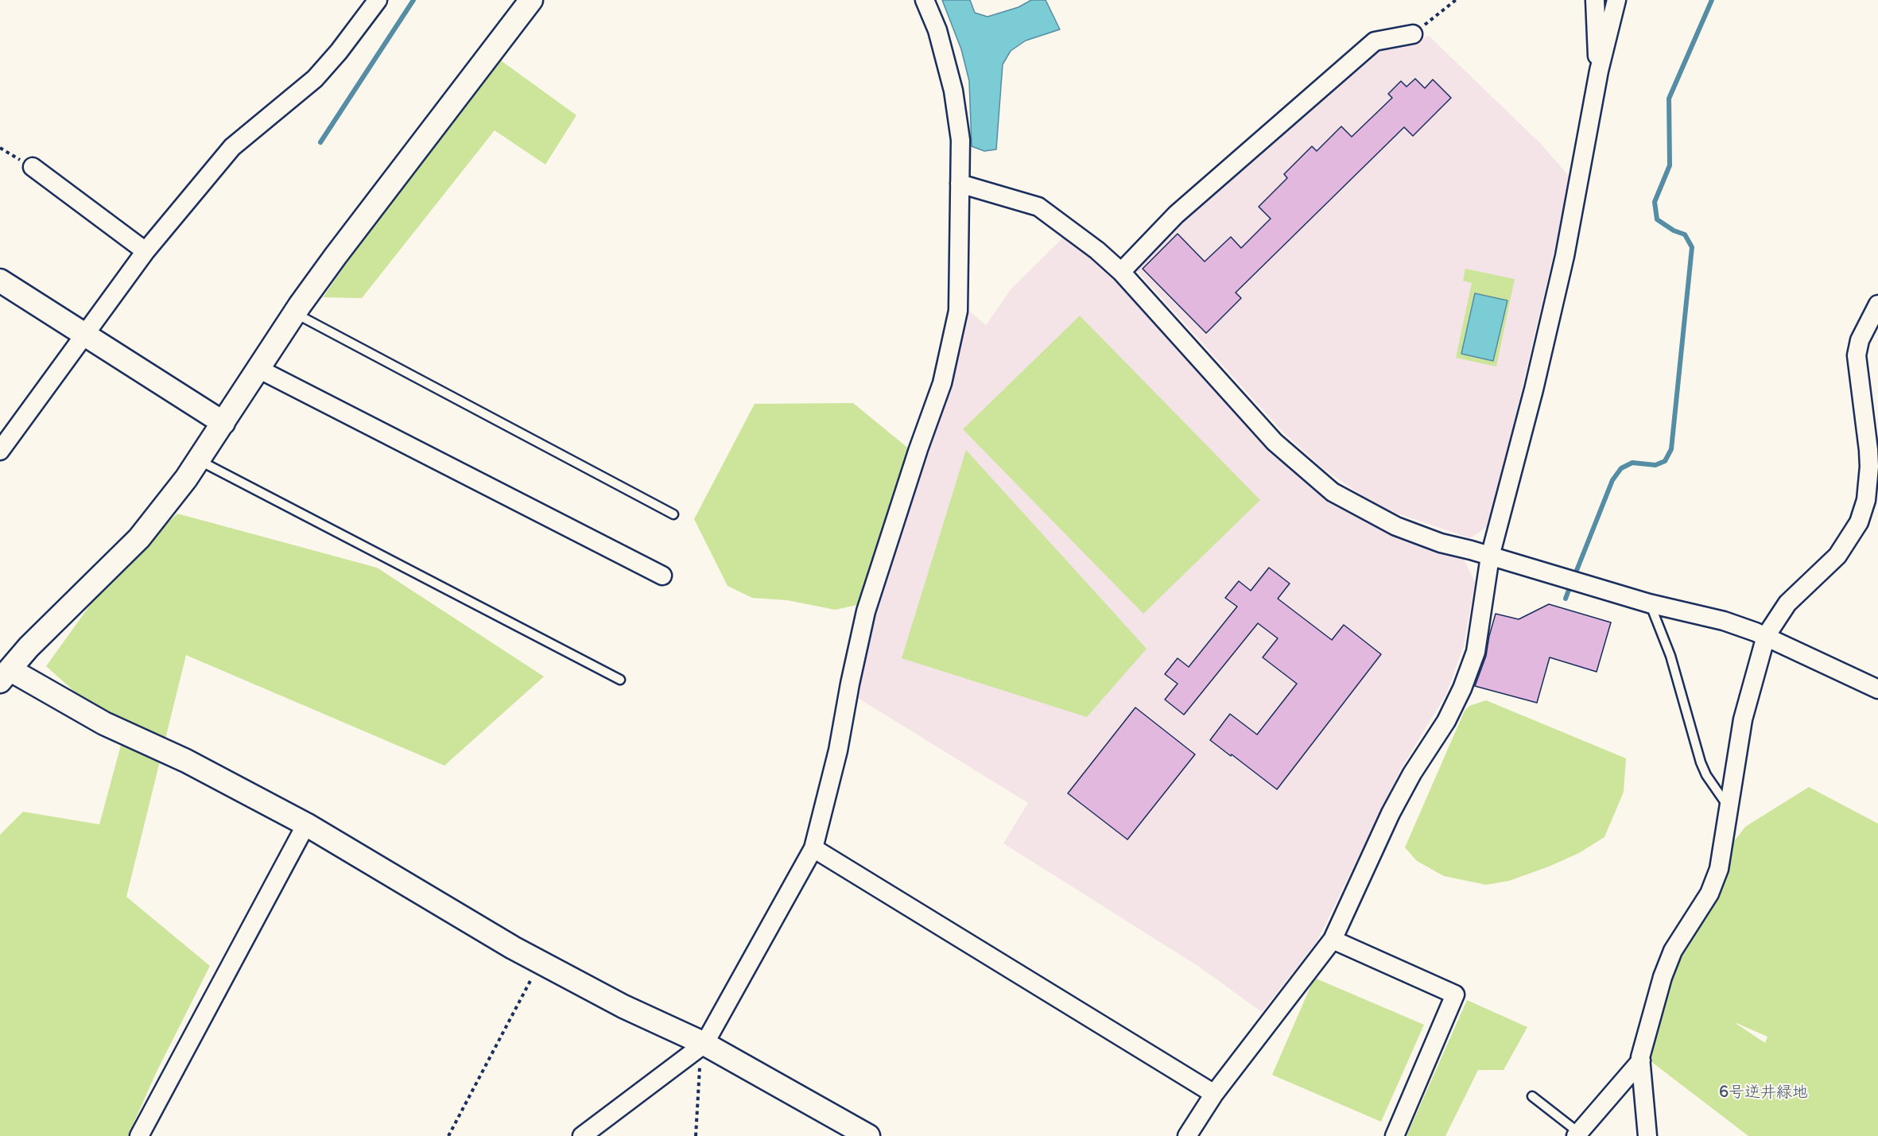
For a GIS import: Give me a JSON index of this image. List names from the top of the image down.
{
  "parks": ["6号逆井緑地"]
}
